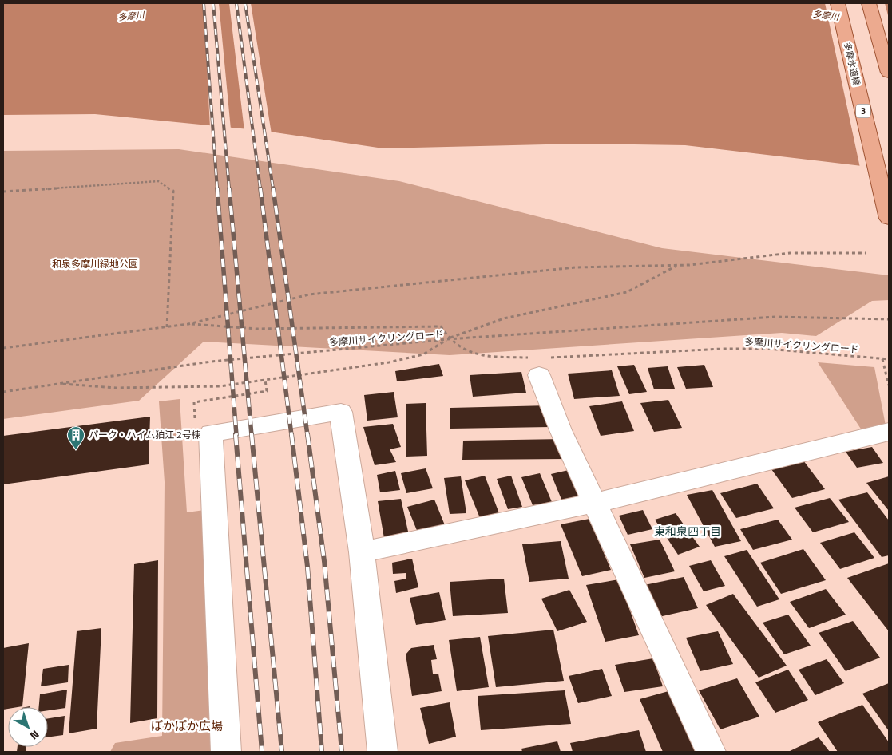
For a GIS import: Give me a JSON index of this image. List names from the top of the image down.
{
  "streets": {
    "main road": ["多摩水道橋", "3"],
    "path": ["多摩川サイクリングロード"]
  },
  "districts": ["東和泉四丁目"],
  "water": ["多摩川"],
  "parks": ["和泉多摩川緑地公園", "ぽかぽか広場"],
  "places": {
    "building": ["パーク・ハイム狛江 2号棟"]
  },
  "north": "bottom right"
}
